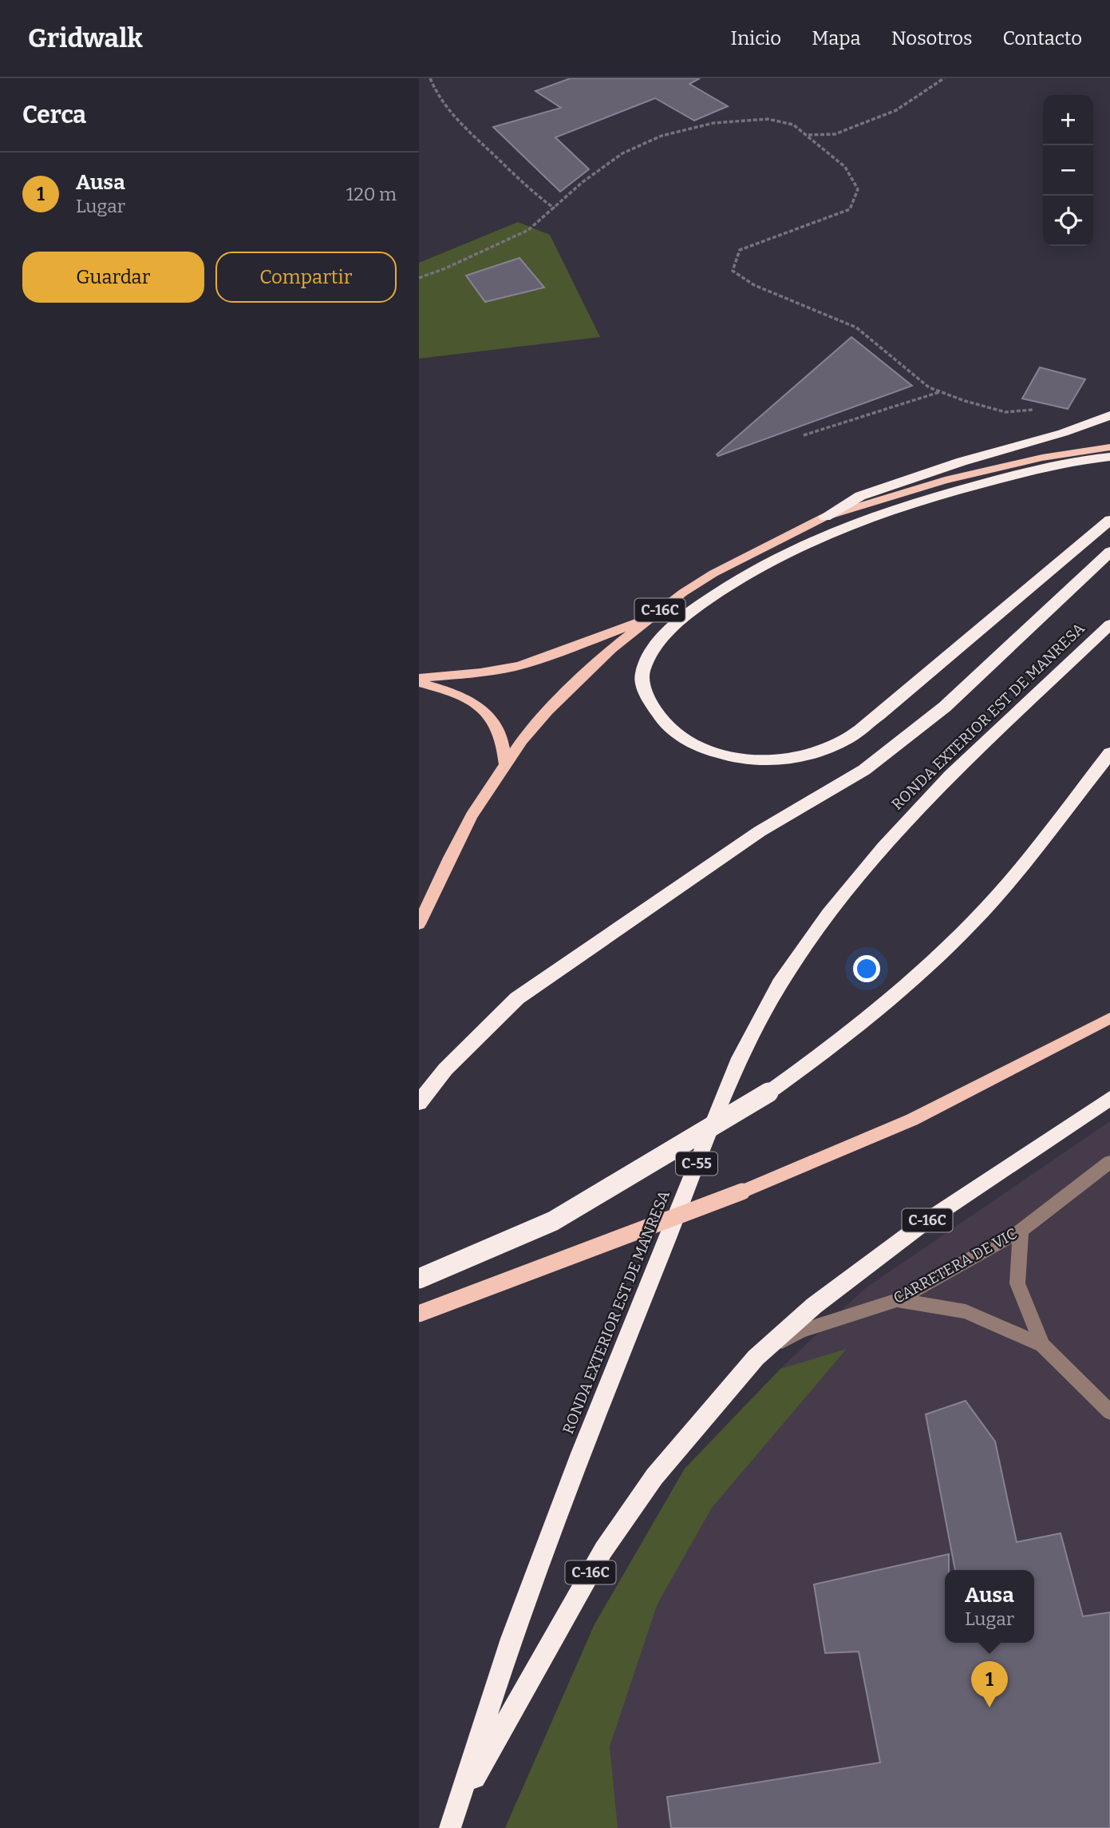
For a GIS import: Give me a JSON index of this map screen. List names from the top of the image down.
{
  "streets": {
    "highway": ["C-16C", "RONDA EXTERIOR EST DE MANRESA", "C-55"],
    "street": ["CARRETERA DE VIC"]
  },
  "crossings": [
    ["C-16C", "RONDA EXTERIOR EST DE MANRESA"],
    ["C-16C", "CARRETERA DE VIC"]
  ],
  "page": {
    "header": "Gridwalk",
    "nav": [
      "Inicio",
      "Mapa",
      "Nosotros",
      "Contacto"
    ],
    "heading": "Cerca",
    "map_buttons": ["+", "−"],
    "list": [
      {
        "mark": "1",
        "name": "Ausa",
        "note": "Lugar",
        "value": "120 m"
      }
    ],
    "buttons": ["Guardar", "Compartir"],
    "popup": ["Ausa", "Lugar"],
    "pins": "1"
  }
}
